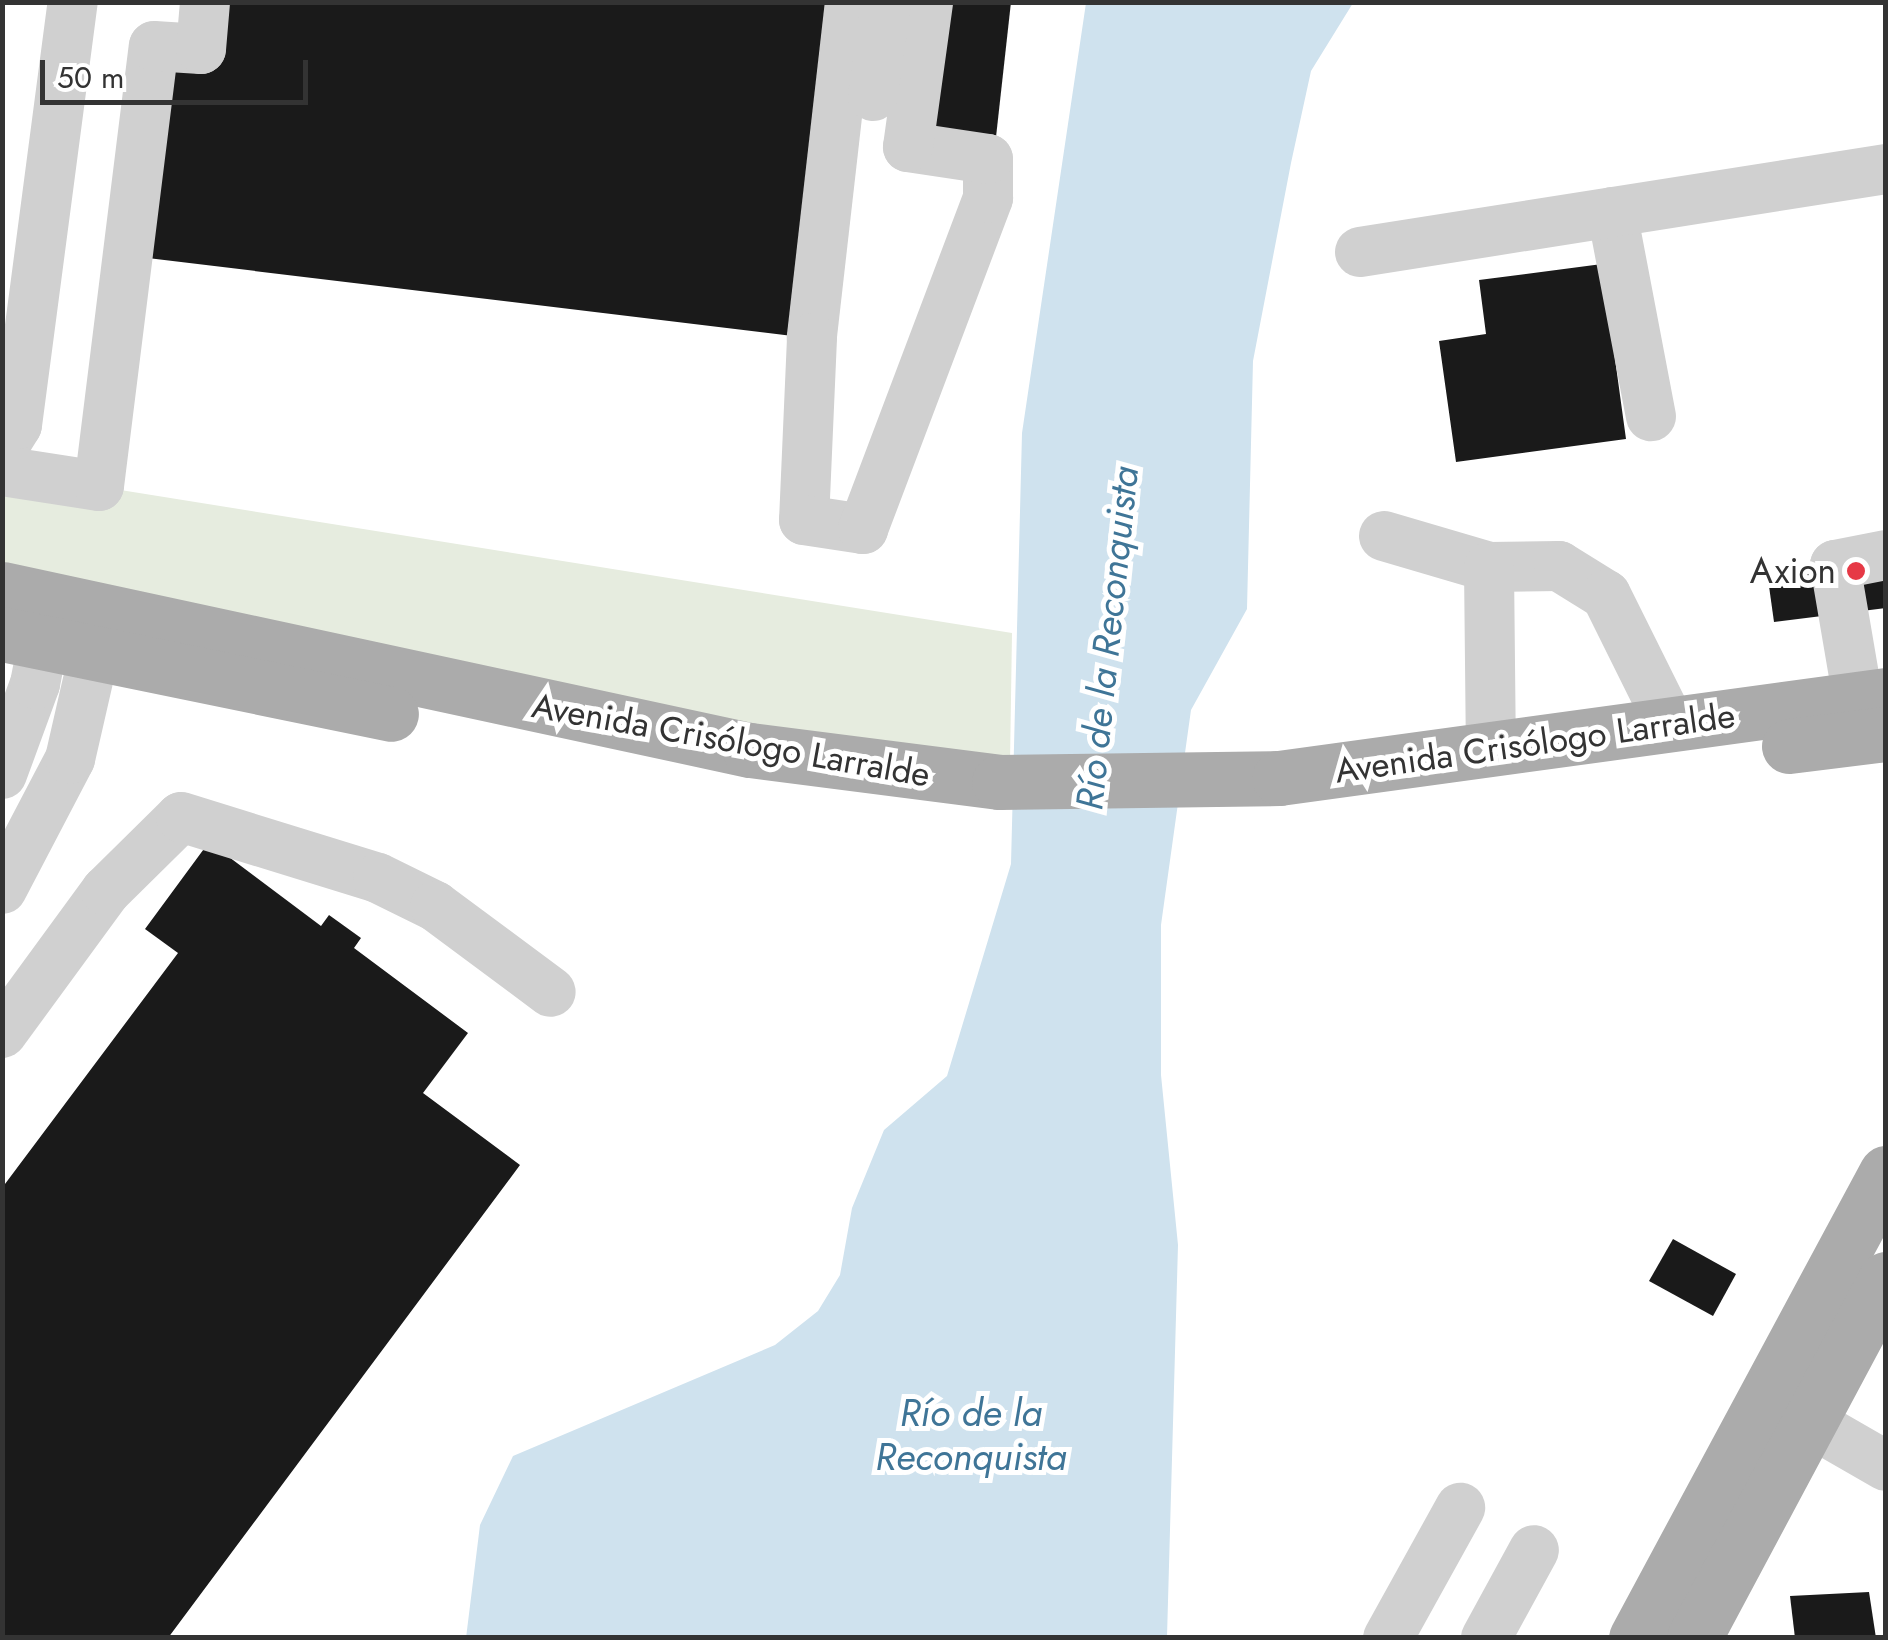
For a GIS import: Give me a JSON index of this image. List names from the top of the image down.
{
  "streets": {
    "main road": ["Avenida Crisólogo Larralde"]
  },
  "water": ["Río de la Reconquista"],
  "places": ["Axion"],
  "scale_bar": "50 m"
}
